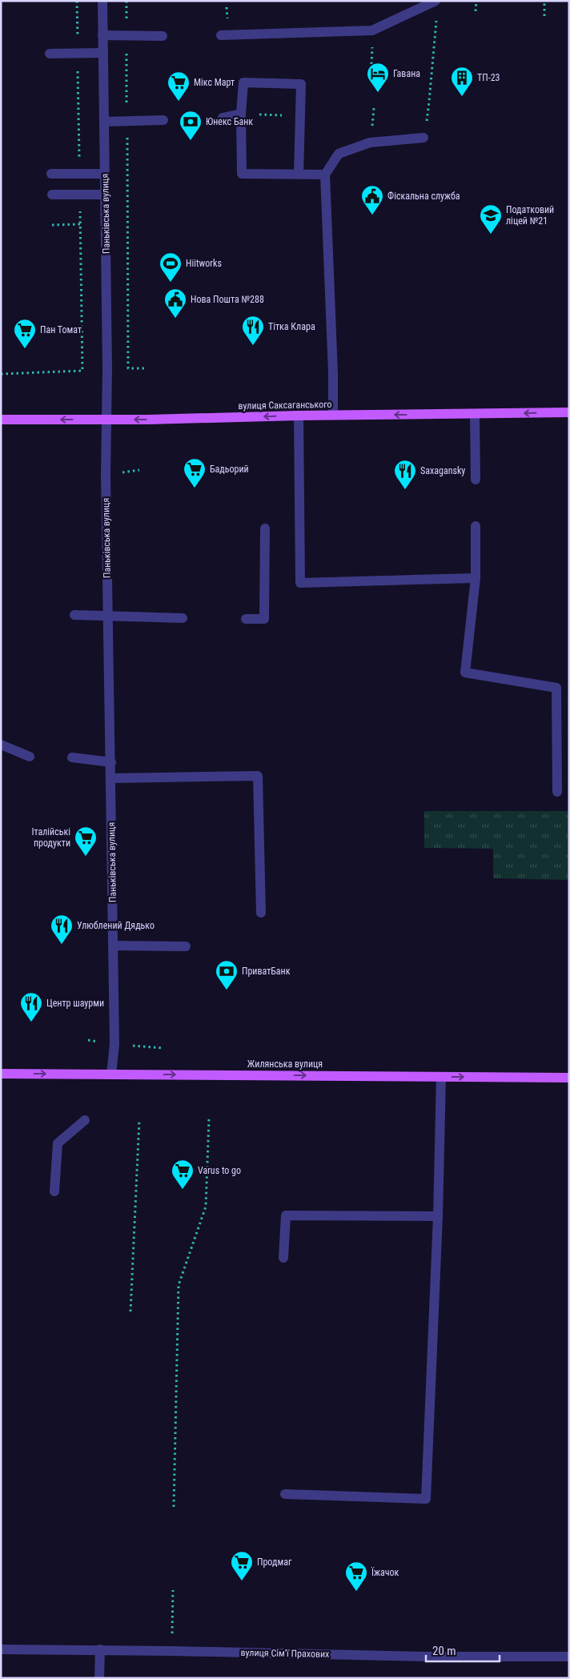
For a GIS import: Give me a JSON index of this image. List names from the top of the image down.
{
  "streets": {
    "main road": ["вулиця Саксаганського", "Жилянська вулиця"],
    "street": ["Паньківська вулиця", "вулиця Сімʼї Прахових"]
  },
  "crossings": [
    ["Паньківська вулиця", "вулиця Саксаганського"],
    ["Паньківська вулиця", "Жилянська вулиця"]
  ],
  "one_way": ["вулиця Саксаганського", "Жилянська вулиця"],
  "places": {
    "hotel": ["Гавана"],
    "building": ["ТП-23"],
    "supermarket": [
      "Мікс Март",
      "Пан Томат",
      "Бадьорий",
      "Італійські продукти",
      "Varus to go",
      "Продмаг",
      "Їжачок"
    ],
    "bank": ["Юнекс Банк", "ПриватБанк"],
    "public building": ["Фіскальна служба", "Нова Пошта №288"],
    "school or university": ["Податковий ліцей №21"],
    "sports": ["Hiitworks"],
    "restaurant": [
      "Тітка Клара",
      "Saxagansky",
      "Улюблений Дядько",
      "Центр шаурми"
    ]
  },
  "scale_bar": "20 m"
}
